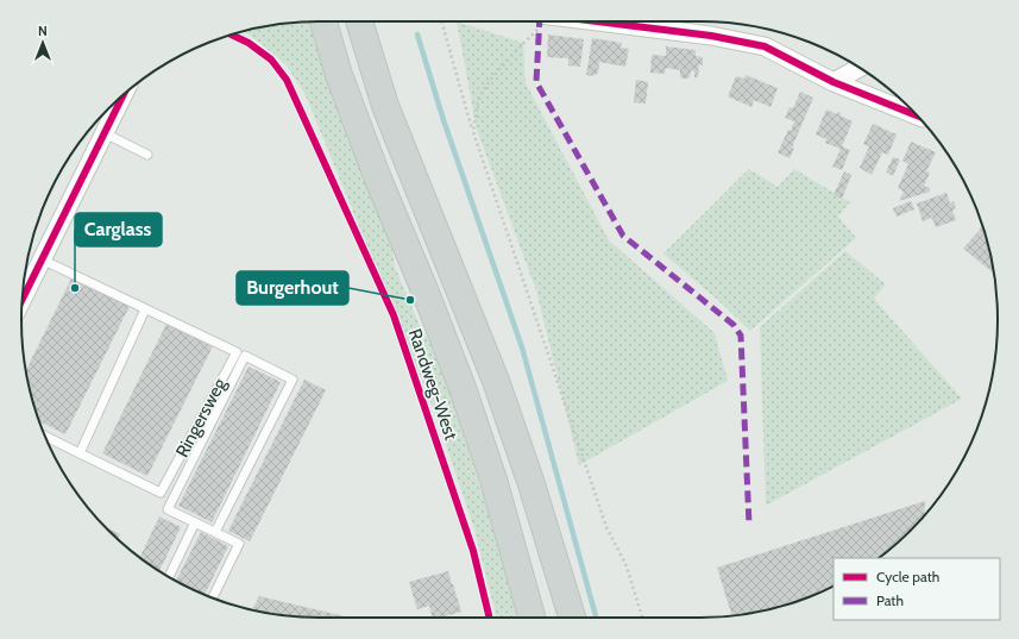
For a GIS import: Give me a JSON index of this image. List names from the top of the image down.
{
  "streets": {
    "main road": ["Randweg-West"],
    "lane": ["Ringersweg"]
  },
  "places": ["Carglass", "Burgerhout"],
  "legend": ["Cycle path", "Path"],
  "north": "top"
}
